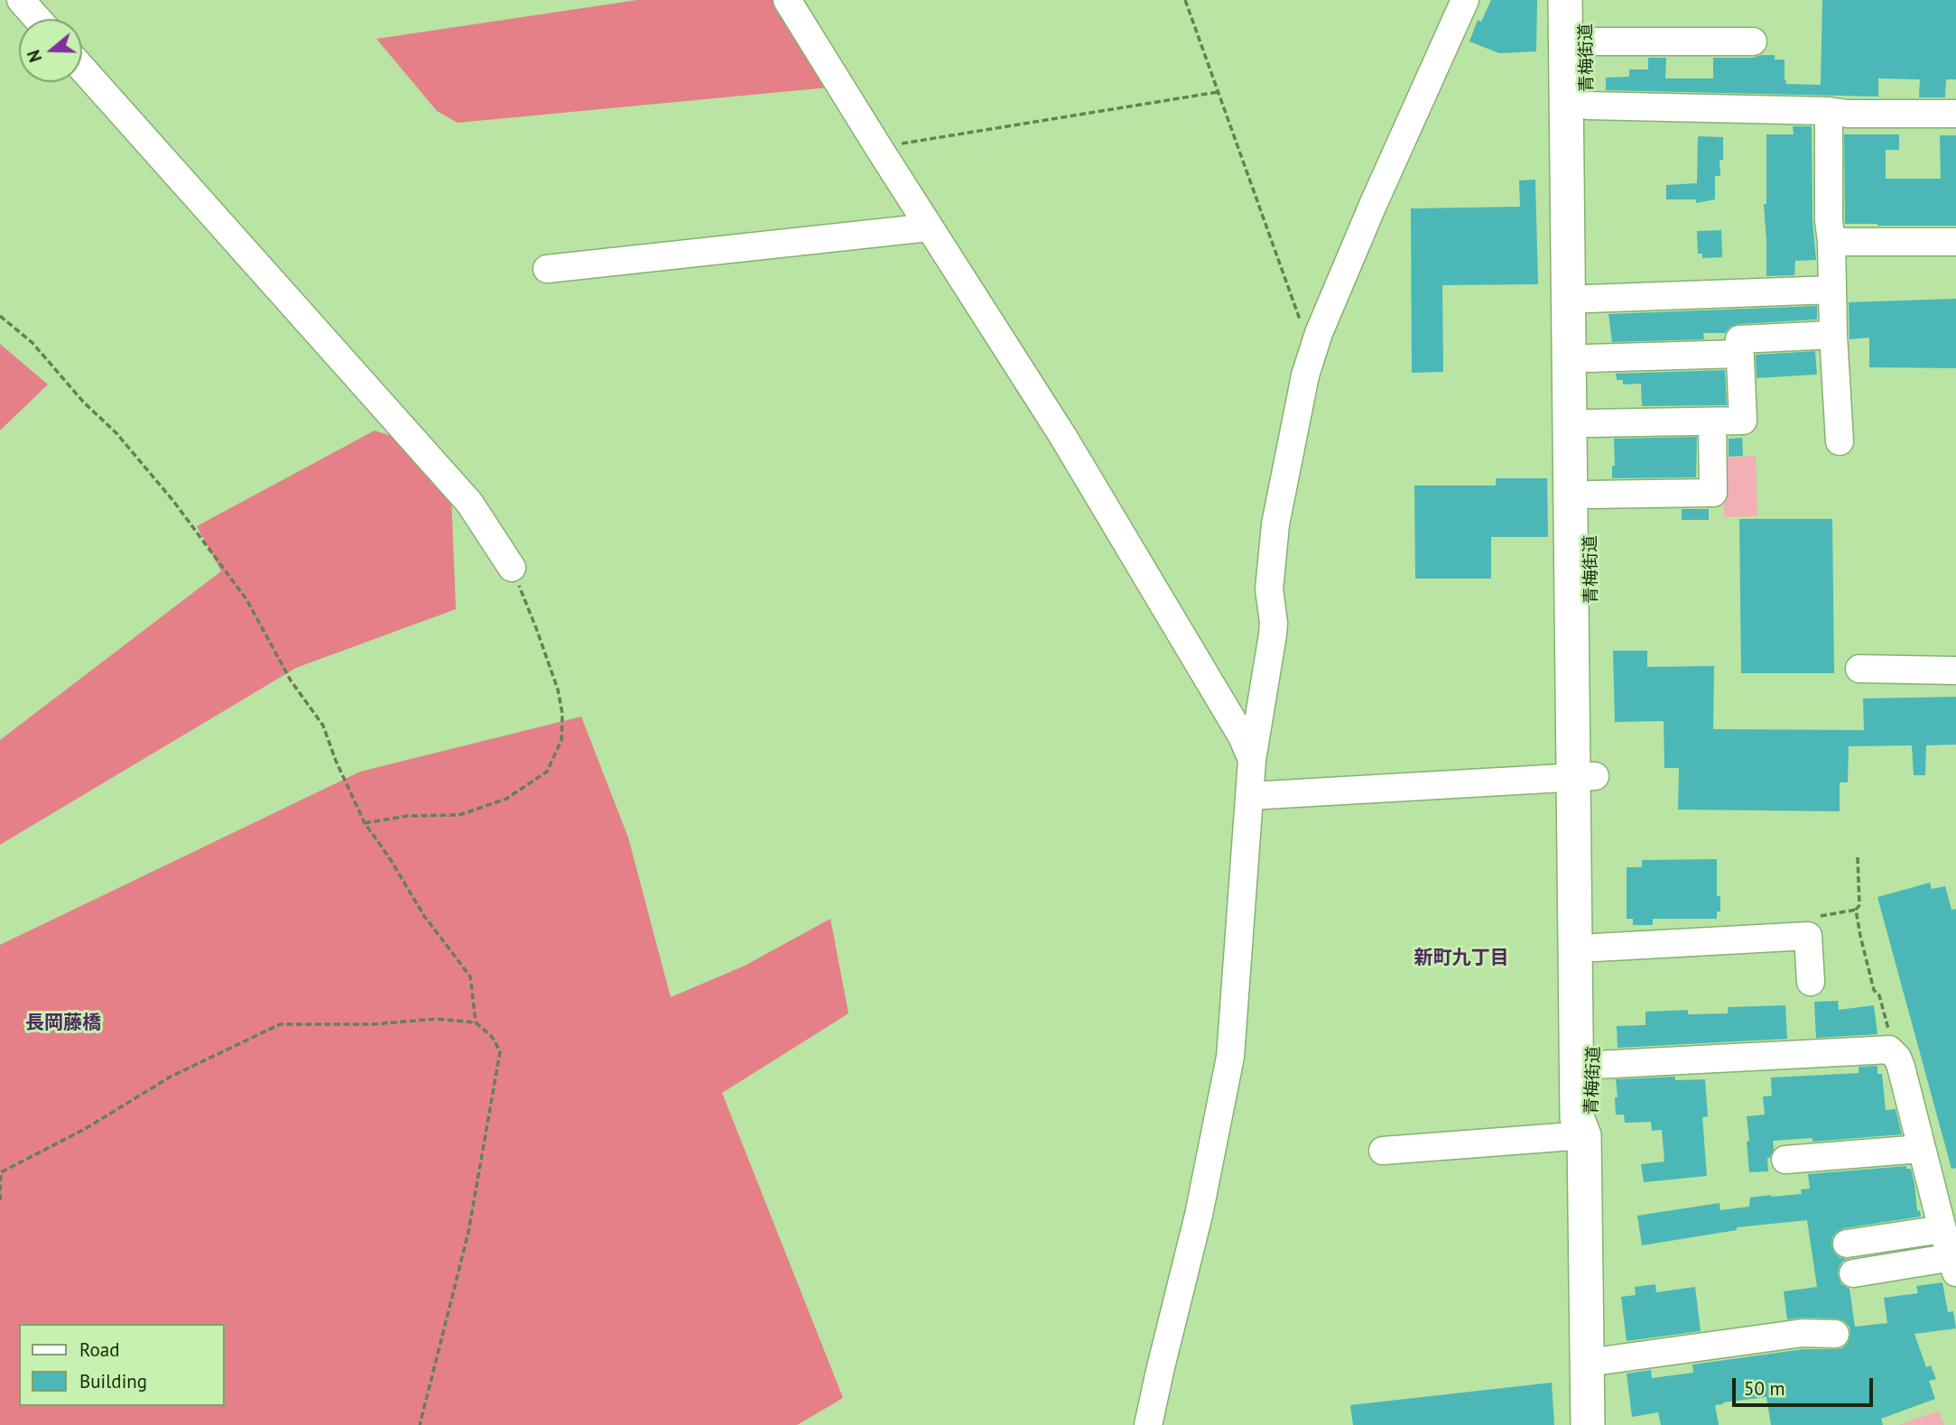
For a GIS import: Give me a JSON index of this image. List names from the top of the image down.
{
  "streets": {
    "main road": ["青梅街道"]
  },
  "districts": ["新町九丁目", "長岡藤橋"],
  "legend": ["Road", "Building"],
  "scale_bar": "50 m",
  "north": "left"
}
